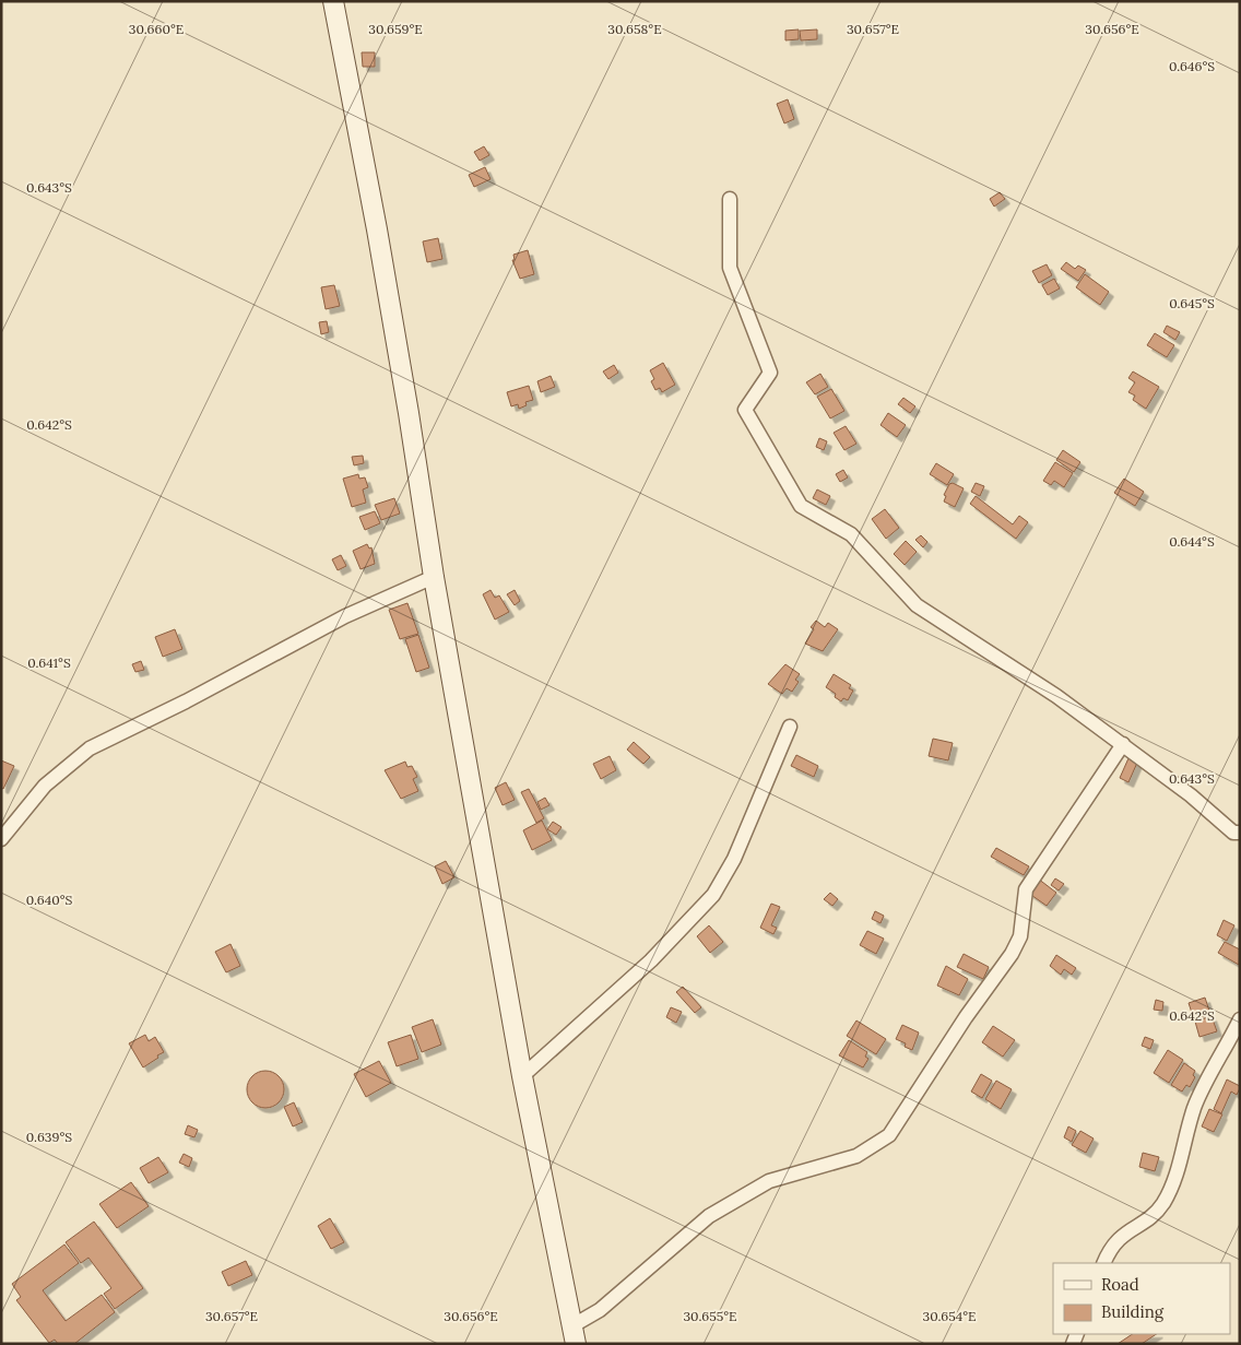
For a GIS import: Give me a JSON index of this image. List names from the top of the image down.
{
  "legend": ["Road", "Building"],
  "coordinates": [
    "30.658°E",
    "30.660°E",
    "30.659°E",
    "30.657°E",
    "30.656°E",
    "0.646°S",
    "0.643°S",
    "0.645°S",
    "0.642°S",
    "0.644°S",
    "0.641°S",
    "0.640°S",
    "0.639°S",
    "30.655°E",
    "30.654°E"
  ]
}
